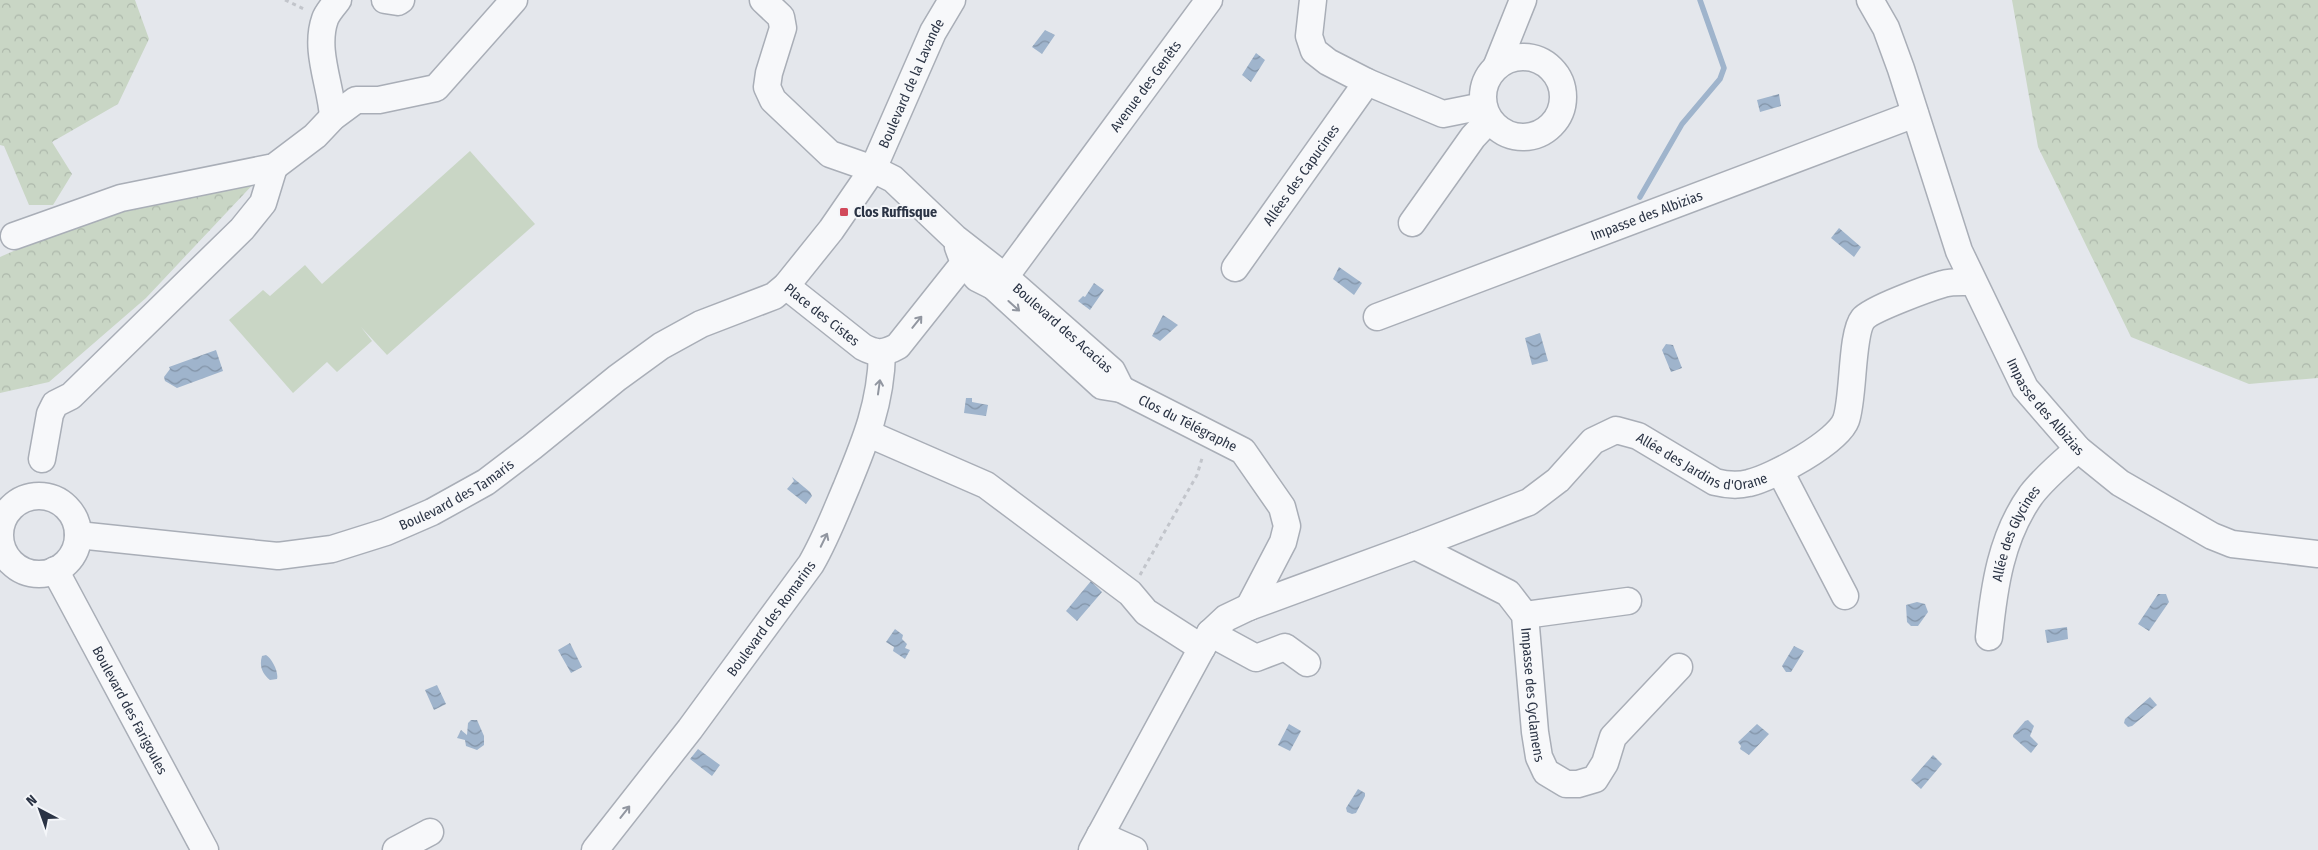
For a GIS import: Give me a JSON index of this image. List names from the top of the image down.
{
  "streets": {
    "street": [
      "Boulevard de la Lavande",
      "Avenue des Genêts",
      "Allées des Capucines",
      "Impasse des Albizias",
      "Place des Cistes",
      "Boulevard des Acacias",
      "Clos du Télégraphe",
      "Allée des Jardins d'Orane",
      "Boulevard des Tamaris",
      "Allée des Glycines",
      "Boulevard des Romarins",
      "Impasse des Cyclamens",
      "Boulevard des Farigoules"
    ]
  },
  "crossings": [
    ["Boulevard de la Lavande", "Place des Cistes"],
    ["Boulevard de la Lavande", "Boulevard des Acacias"],
    ["Avenue des Genêts", "Boulevard des Acacias"],
    ["Impasse des Albizias", "Allée des Jardins d'Orane"],
    ["Impasse des Albizias", "Allée des Glycines"],
    ["Place des Cistes", "Boulevard des Acacias"],
    ["Place des Cistes", "Boulevard des Tamaris"],
    ["Place des Cistes", "Boulevard des Romarins"],
    ["Boulevard des Acacias", "Clos du Télégraphe"],
    ["Clos du Télégraphe", "Allée des Jardins d'Orane"],
    ["Allée des Jardins d'Orane", "Impasse des Cyclamens"],
    ["Boulevard des Tamaris", "Boulevard des Farigoules"]
  ],
  "one_way": ["Boulevard des Romarins"],
  "places": {
    "transit": ["Clos Ruffisque"]
  },
  "north": "top left"
}
